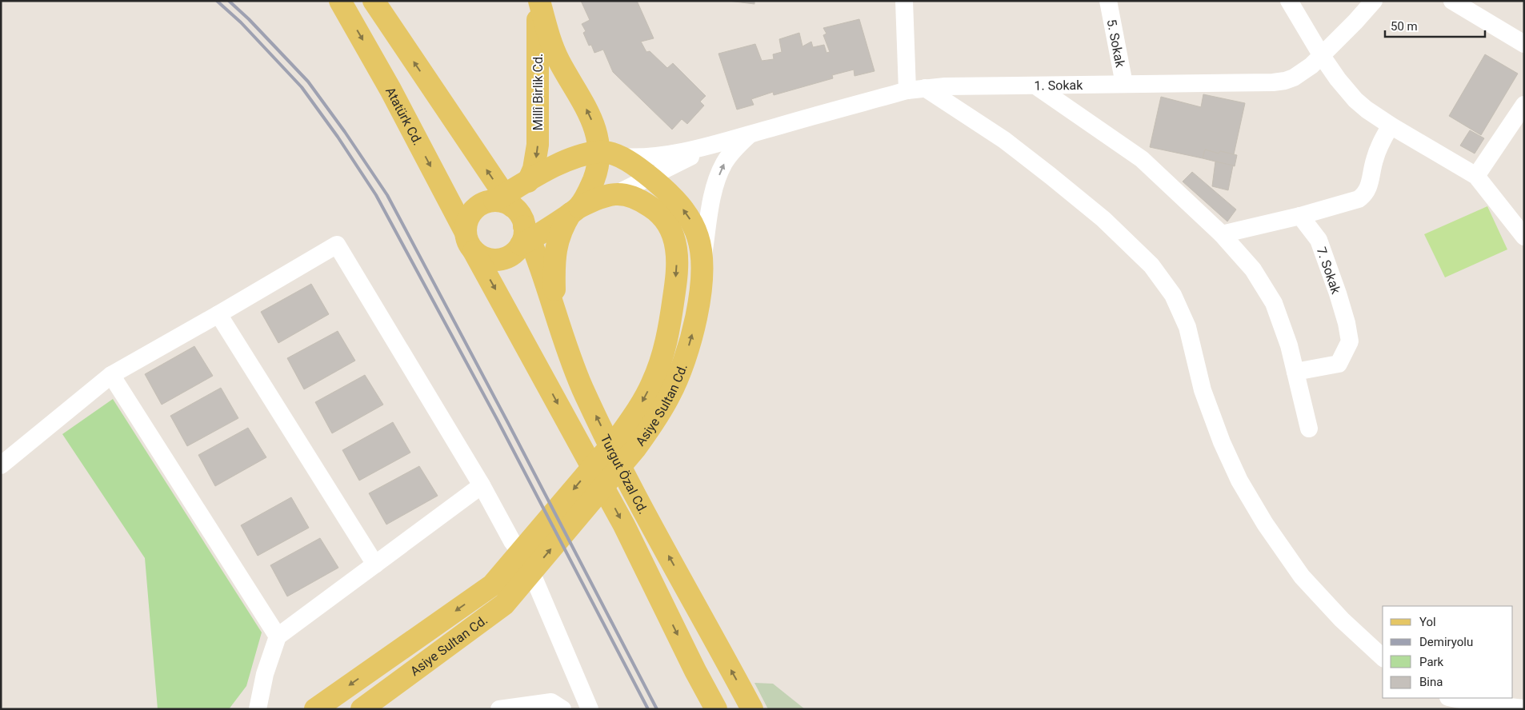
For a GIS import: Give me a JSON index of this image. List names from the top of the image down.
{
  "streets": {
    "main road": [
      "Millî Birlik Cd.",
      "Atatürk Cd.",
      "Asiye Sultan Cd.",
      "Turgut Özal Cd."
    ],
    "street": ["5. Sokak", "1. Sokak", "7. Sokak"]
  },
  "crossings": [
    ["5. Sokak", "1. Sokak"],
    ["1. Sokak", "Asiye Sultan Cd."],
    ["Millî Birlik Cd.", "Asiye Sultan Cd."],
    ["Atatürk Cd.", "Asiye Sultan Cd."],
    ["Atatürk Cd.", "Turgut Özal Cd."],
    ["Asiye Sultan Cd.", "Turgut Özal Cd."]
  ],
  "legend": [
    "Yol",
    "Demiryolu",
    "Park",
    "Bina"
  ],
  "scale_bar": "50 m"
}
